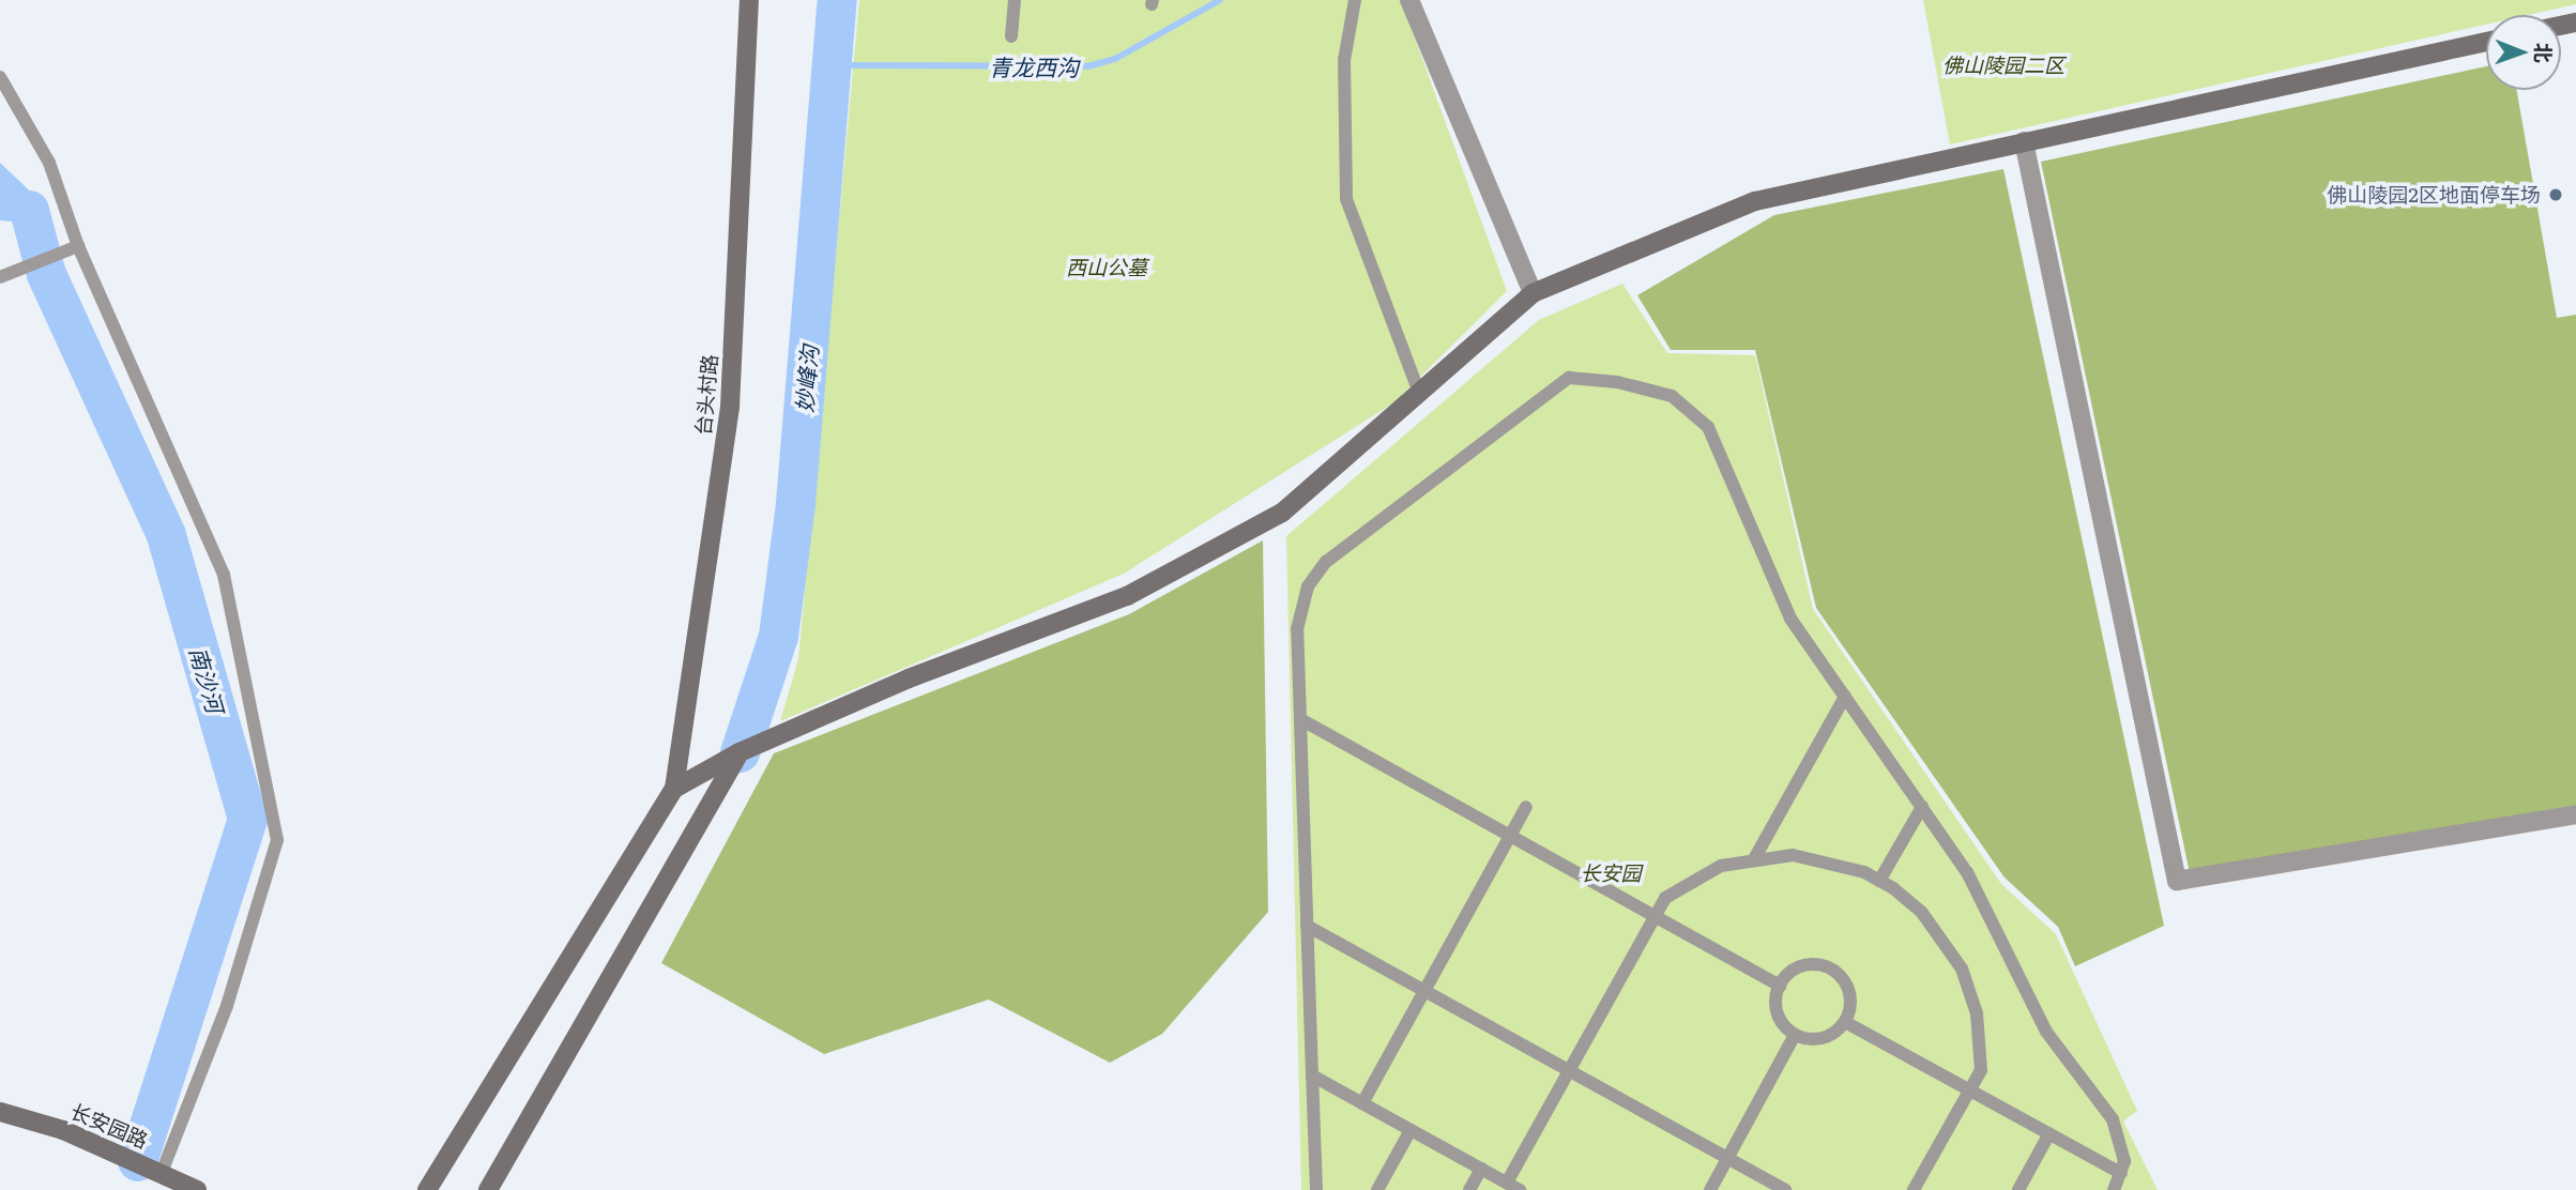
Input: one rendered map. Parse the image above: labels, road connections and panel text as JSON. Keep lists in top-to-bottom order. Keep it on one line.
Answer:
{"streets":{"street":["台头村路","长安园路"]},"water":["青龙西沟","妙峰沟","南沙河"],"parks":["佛山陵园二区","西山公墓","长安园"],"places":["佛山陵园2区地面停车场"],"north":"right"}
